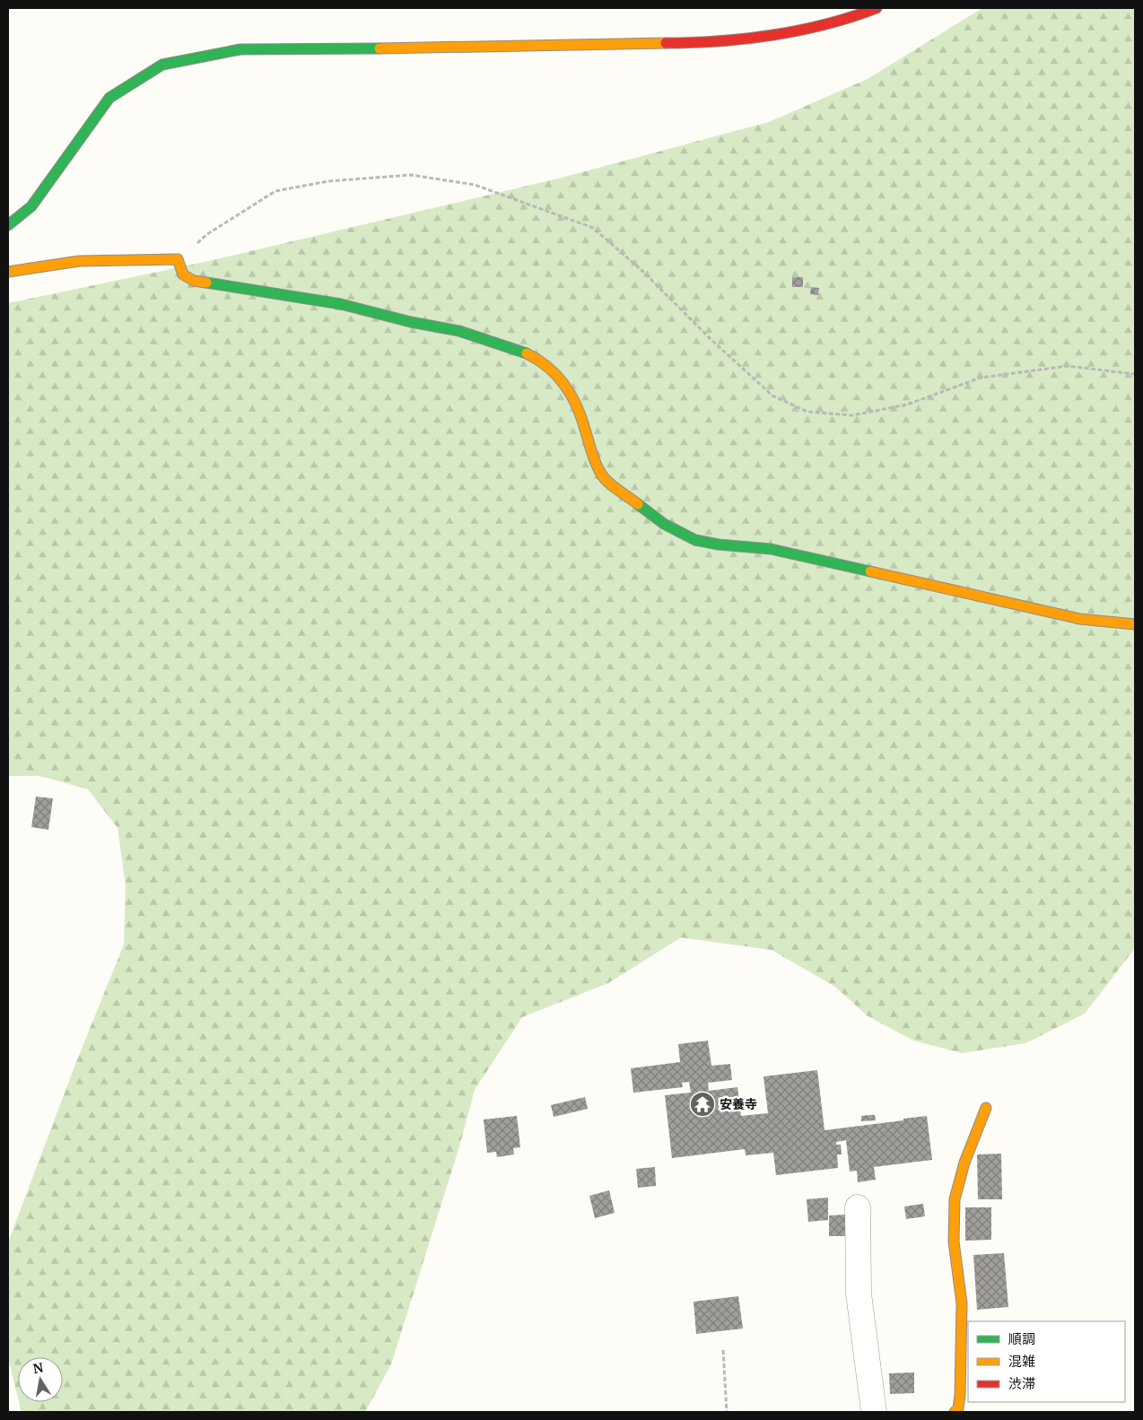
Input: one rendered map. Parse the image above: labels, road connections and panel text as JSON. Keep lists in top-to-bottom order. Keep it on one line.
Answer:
{"places":{"temple":["安養寺"]},"legend":["順調","混雑","渋滞"],"north":"top"}
